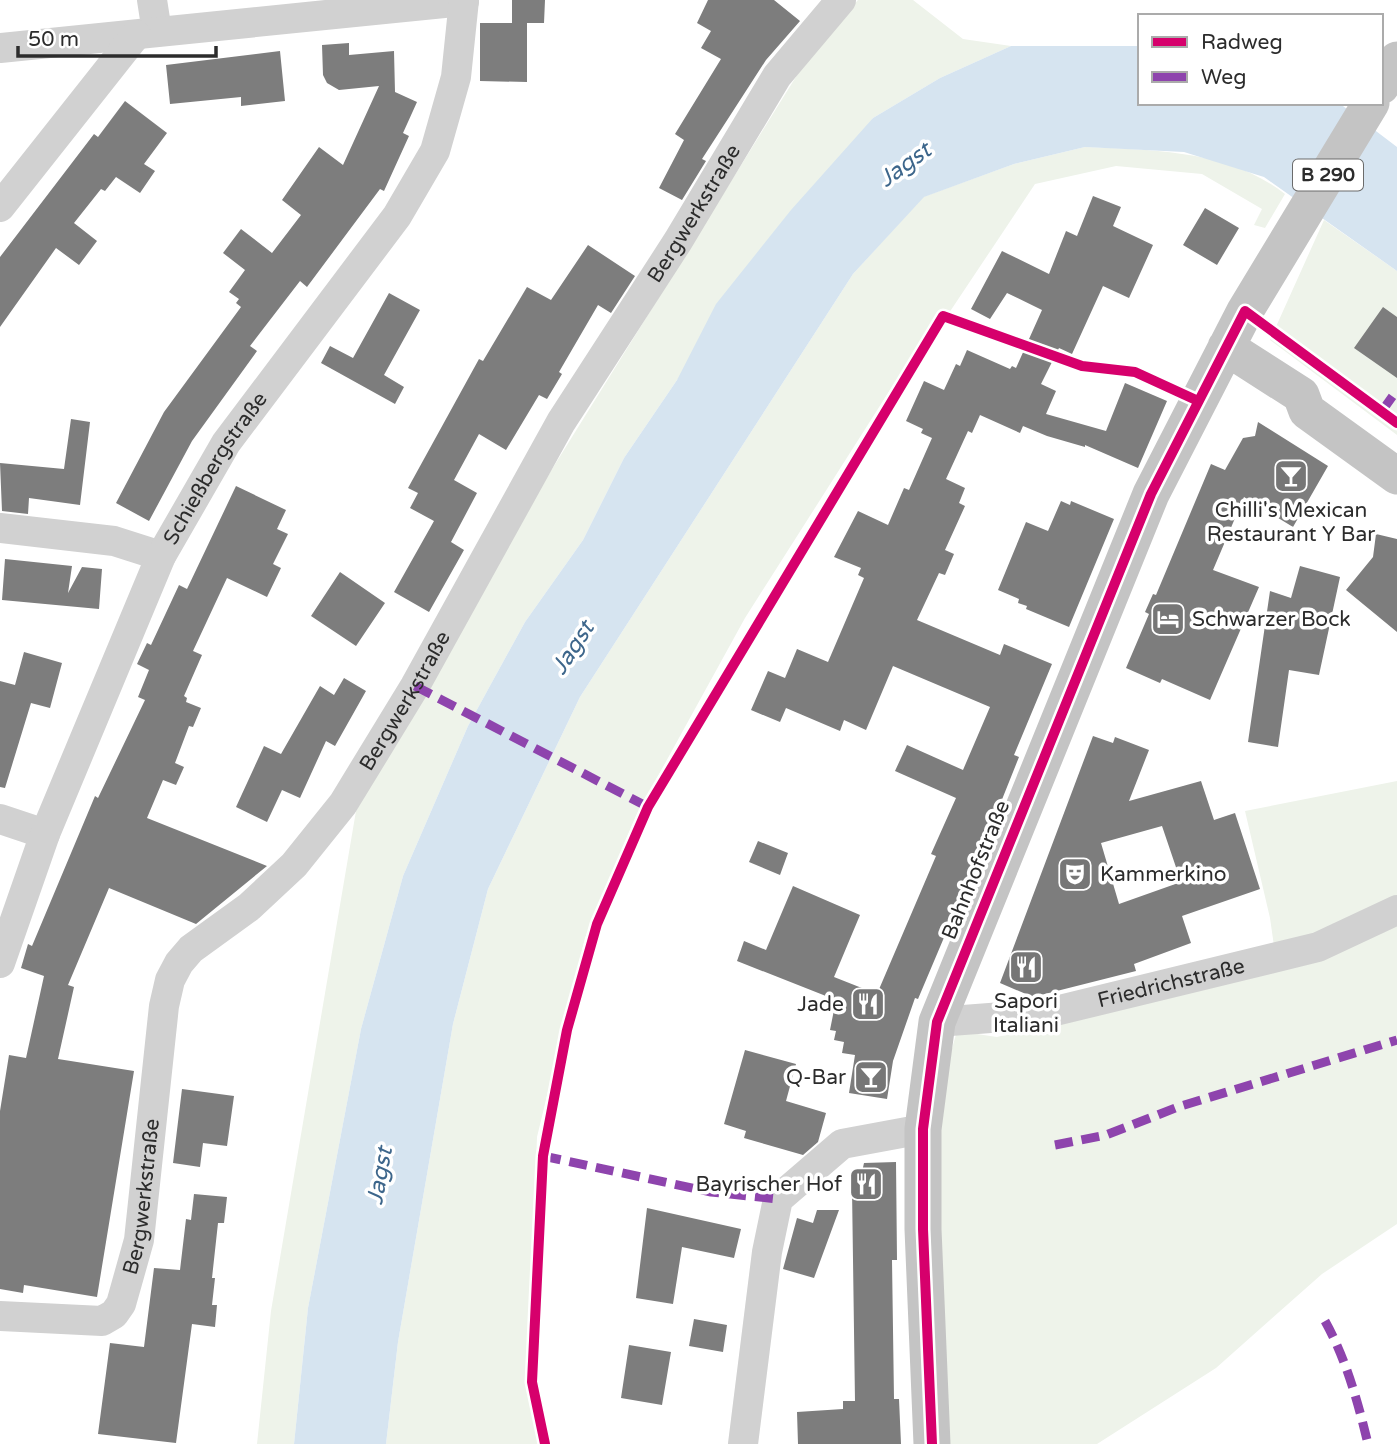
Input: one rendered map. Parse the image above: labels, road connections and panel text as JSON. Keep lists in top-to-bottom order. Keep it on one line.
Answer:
{"streets":{"main road":["B 290","Bahnhofstraße"],"street":["Bergwerkstraße","Schießbergstraße","Friedrichstraße"]},"crossings":[["B 290","Bahnhofstraße"],["Bahnhofstraße","Friedrichstraße"]],"water":["Jagst"],"places":{"bar":["Chilli's Mexican Restaurant Y Bar","Q-Bar"],"hotel":["Schwarzer Bock"],"theatre":["Kammerkino"],"restaurant":["Sapori Italiani","Jade","Bayrischer Hof"]},"legend":["Radweg","Weg"],"scale_bar":"50 m"}
